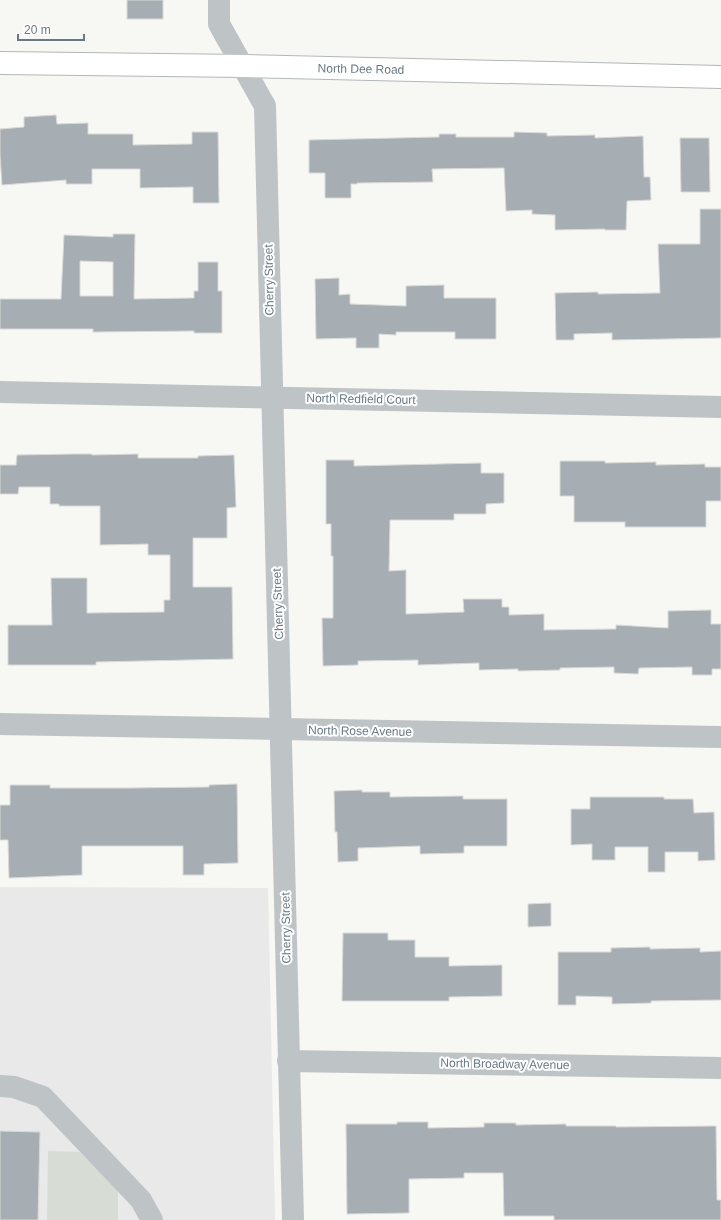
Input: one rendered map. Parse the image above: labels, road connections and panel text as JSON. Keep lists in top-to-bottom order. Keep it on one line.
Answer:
{"streets":{"main road":["North Dee Road"],"street":["Cherry Street","North Redfield Court","North Rose Avenue","North Broadway Avenue"]},"crossings":[["North Dee Road","Cherry Street"],["Cherry Street","North Redfield Court"],["Cherry Street","North Rose Avenue"],["Cherry Street","North Broadway Avenue"]],"scale_bar":"20 m"}
